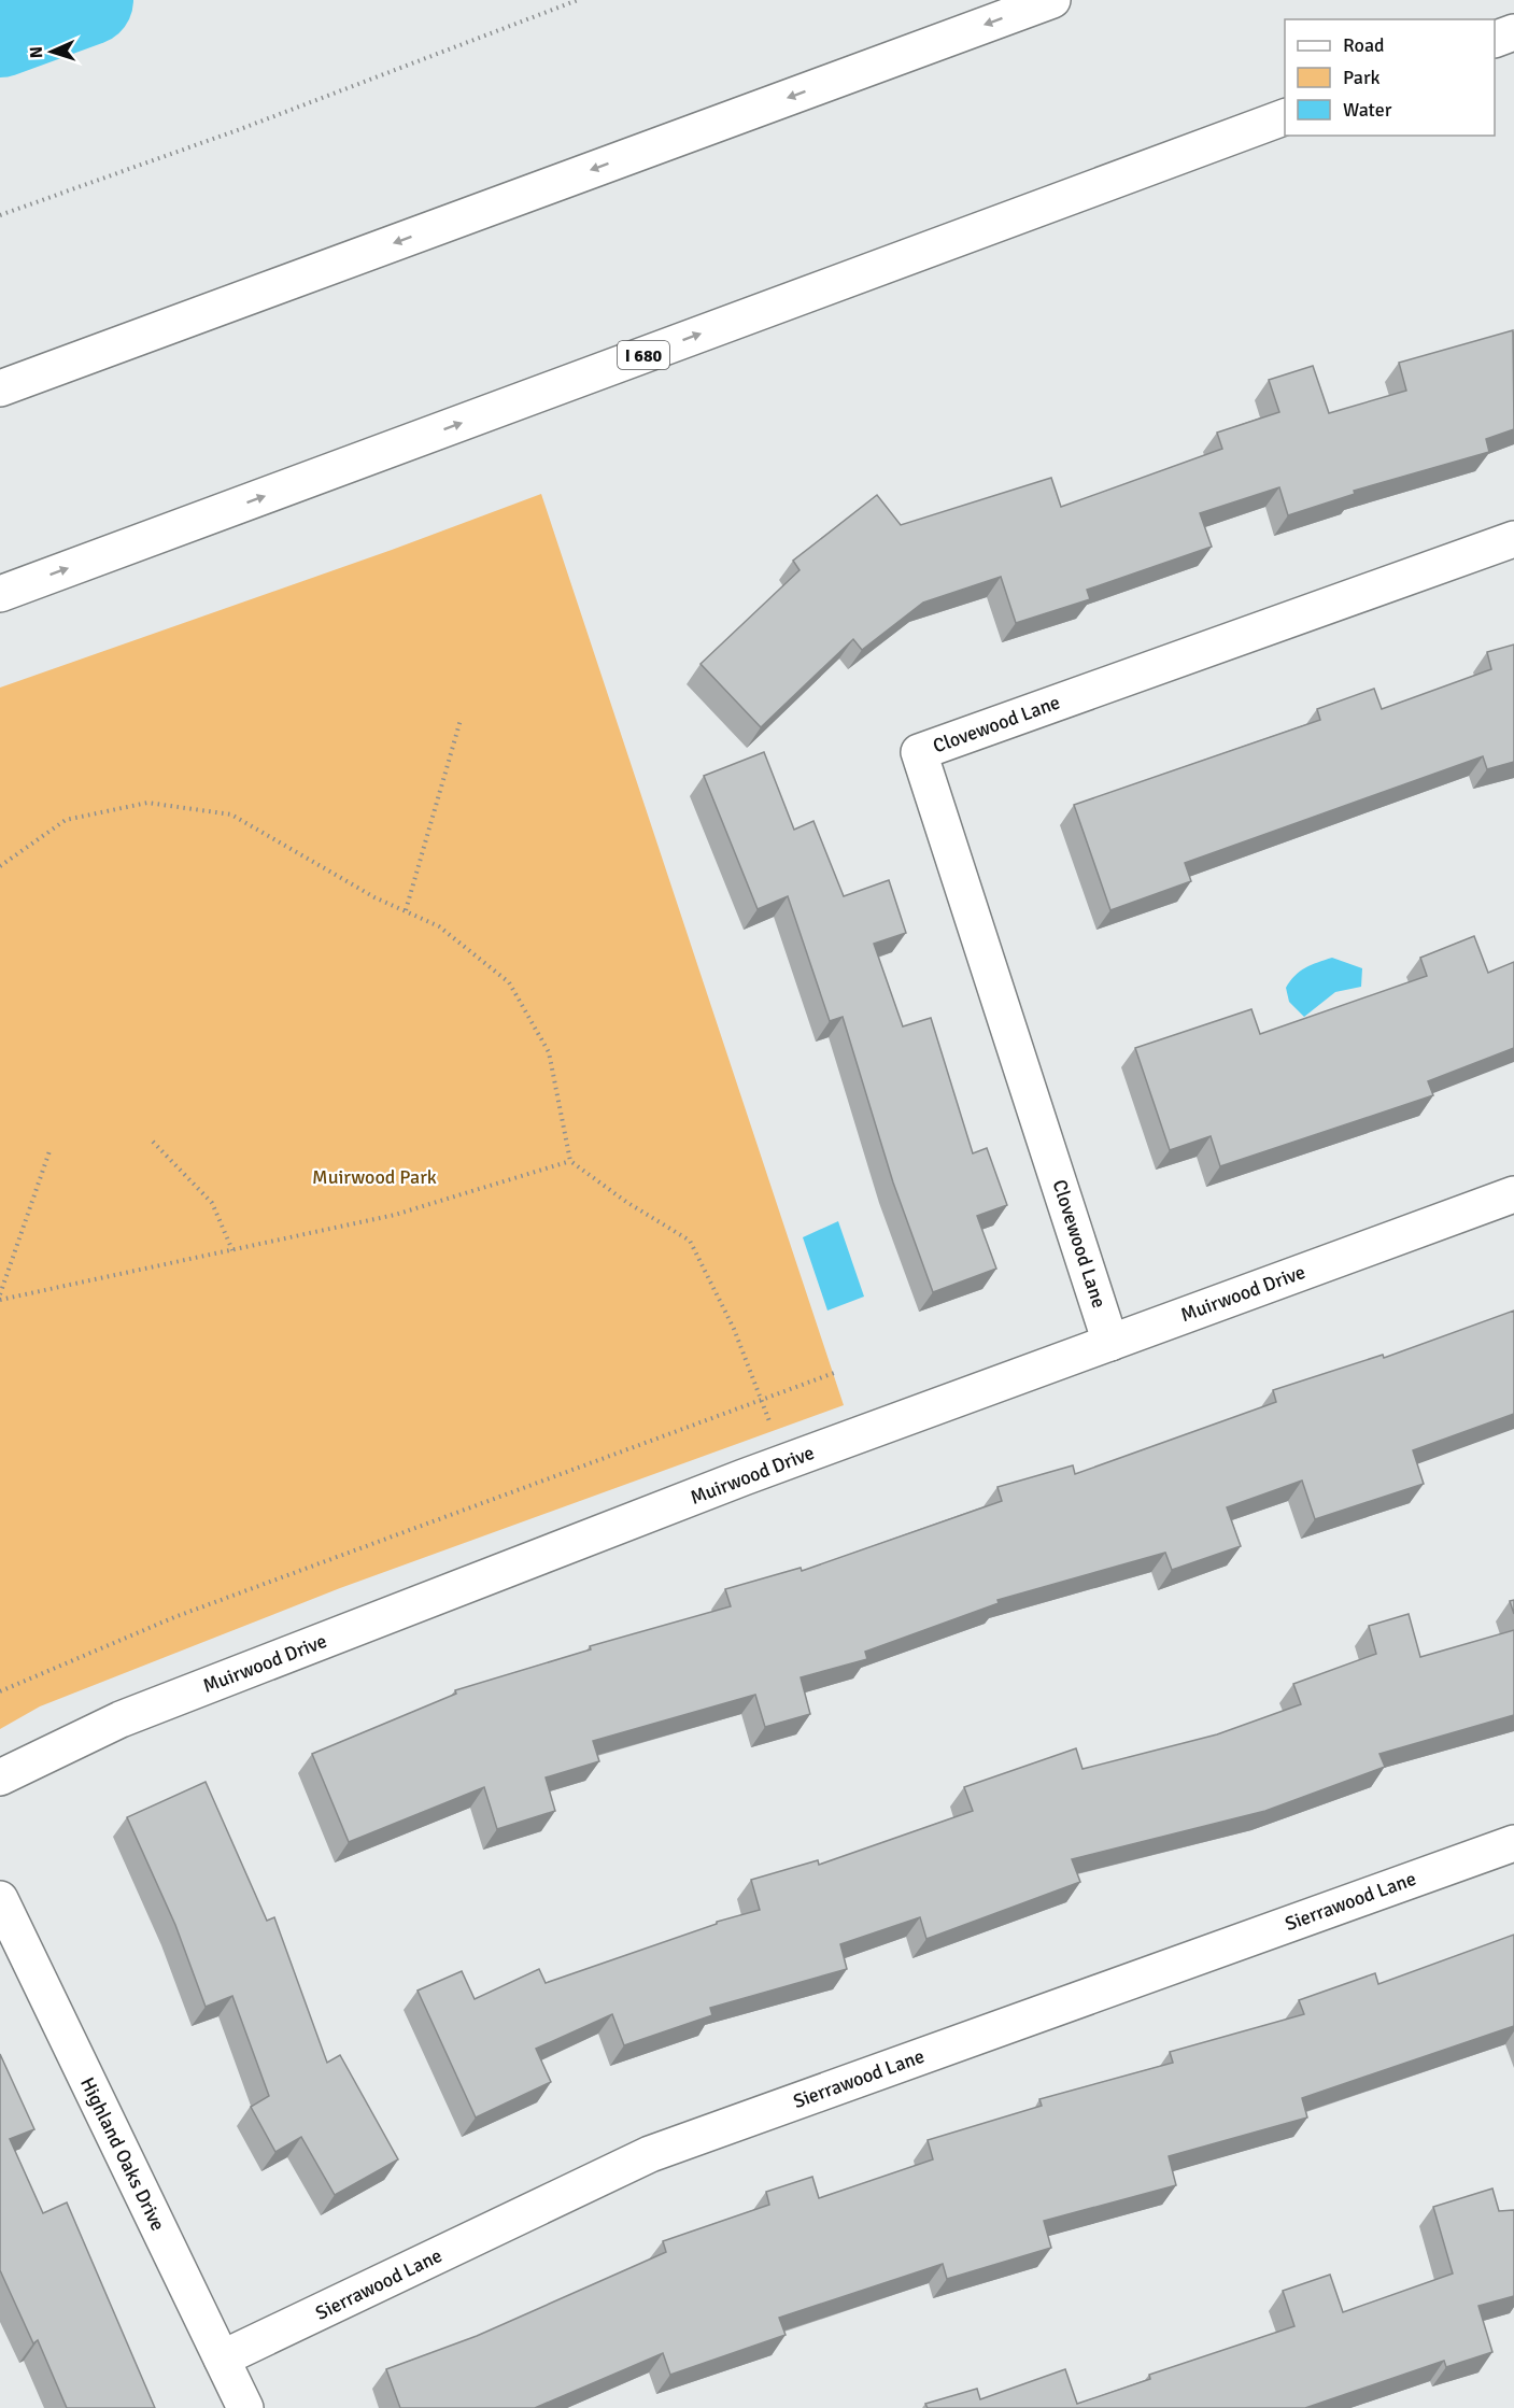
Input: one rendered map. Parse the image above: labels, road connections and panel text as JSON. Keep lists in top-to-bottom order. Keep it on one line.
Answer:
{"streets":{"main road":["I 680","Clovewood Lane","Muirwood Drive","Sierrawood Lane","Highland Oaks Drive"]},"crossings":[["Clovewood Lane","Muirwood Drive"],["Sierrawood Lane","Highland Oaks Drive"]],"parks":["Muirwood Park"],"legend":["Road","Park","Water"],"north":"left"}
